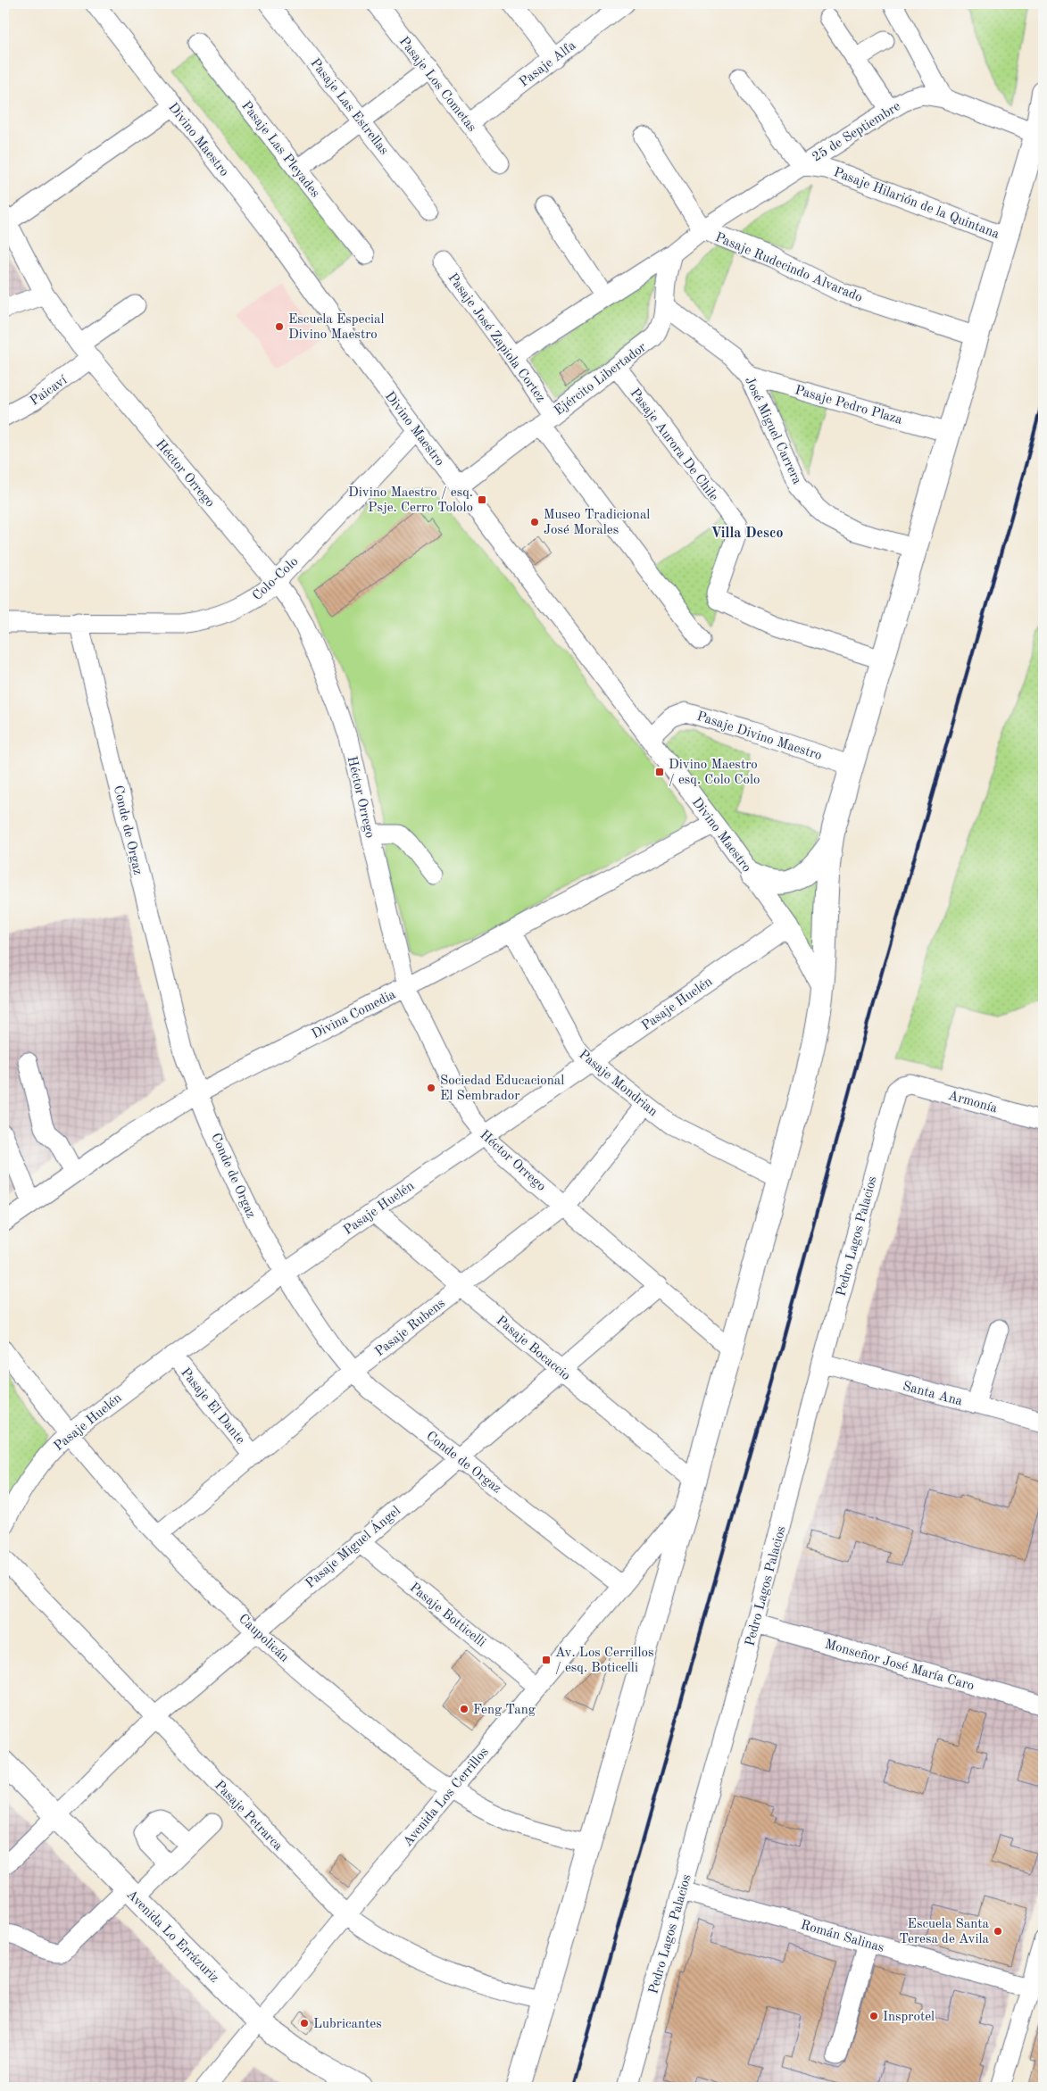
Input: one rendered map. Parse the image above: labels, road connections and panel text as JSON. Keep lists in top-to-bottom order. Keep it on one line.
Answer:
{"streets":{"main road":["Avenida Lo Errázuriz"],"street":["Pasaje Alfa","Pasaje Los Cometas","Pasaje Las Estrellas","25 de Septiembre","Divino Maestro","Pasaje Las Pleyades","Pasaje Hilarión de la Quintana","Pasaje Rudecindo Alvarado","Pasaje José Zapiola Cortez","Ejército Libertador","Paicaví","Pasaje Pedro Plaza","José Miguel Carrera","Pasaje Aurora De Chile","Héctor Orrego","Colo-Colo","Pasaje Divino Maestro","Conde de Orgaz","Pasaje Huelén","Divina Comedia","Pasaje Mondrian","Armonía","Pedro Lagos Palacios","Pasaje Rubens","Pasaje Bocaccio","Santa Ana","Pasaje El Dante","Pasaje Miguel Ángel","Pasaje Botticelli","Caupolicán","Monseñor José María Caro","Avenida Los Cerrillos","Pasaje Petrarca","Román Salinas"]},"crossings":[["Pasaje Alfa","Pasaje Los Cometas"],["25 de Septiembre","Pasaje Hilarión de la Quintana"],["25 de Septiembre","Pasaje Rudecindo Alvarado"],["Divino Maestro","Ejército Libertador"],["Divino Maestro","Colo-Colo"],["Divino Maestro","Pasaje Divino Maestro"],["Divino Maestro","Pasaje Huelén"],["Divino Maestro","Divina Comedia"],["Pasaje José Zapiola Cortez","Ejército Libertador"],["Ejército Libertador","José Miguel Carrera"],["Ejército Libertador","Pasaje Aurora De Chile"],["Paicaví","Héctor Orrego"],["Pasaje Pedro Plaza","José Miguel Carrera"],["Héctor Orrego","Colo-Colo"],["Héctor Orrego","Pasaje Huelén"],["Héctor Orrego","Divina Comedia"],["Héctor Orrego","Pasaje Rubens"],["Héctor Orrego","Pasaje Miguel Ángel"],["Colo-Colo","Conde de Orgaz"],["Conde de Orgaz","Pasaje Huelén"],["Conde de Orgaz","Divina Comedia"],["Conde de Orgaz","Pasaje Rubens"],["Conde de Orgaz","Pasaje Miguel Ángel"],["Conde de Orgaz","Avenida Los Cerrillos"],["Pasaje Huelén","Pasaje Mondrian"],["Pasaje Huelén","Pasaje Bocaccio"],["Pasaje Huelén","Pasaje El Dante"],["Pasaje Huelén","Caupolicán"],["Divina Comedia","Pasaje Mondrian"],["Pasaje Mondrian","Pasaje Rubens"],["Armonía","Pedro Lagos Palacios"],["Pedro Lagos Palacios","Santa Ana"],["Pedro Lagos Palacios","Monseñor José María Caro"],["Pedro Lagos Palacios","Román Salinas"],["Pasaje Rubens","Pasaje Bocaccio"],["Pasaje Rubens","Pasaje El Dante"],["Pasaje Rubens","Caupolicán"],["Pasaje Bocaccio","Pasaje Miguel Ángel"],["Pasaje Miguel Ángel","Pasaje Botticelli"],["Pasaje Miguel Ángel","Caupolicán"],["Pasaje Miguel Ángel","Pasaje Petrarca"],["Pasaje Miguel Ángel","Avenida Lo Errázuriz"],["Pasaje Botticelli","Avenida Los Cerrillos"],["Caupolicán","Avenida Los Cerrillos"],["Avenida Los Cerrillos","Pasaje Petrarca"],["Avenida Los Cerrillos","Avenida Lo Errázuriz"]],"districts":["Villa Desco"],"places":{"other":["Escuela Especial Divino Maestro","Museo Tradicional José Morales","Sociedad Educacional El Sembrador","Feng Tang","Escuela Santa Teresa de Avila","Insprotel","Lubricantes"],"transit":["Divino Maestro / esq. Psje. Cerro Tololo","Divino Maestro / esq. Colo Colo","Av. Los Cerrillos / esq. Boticelli"]}}
